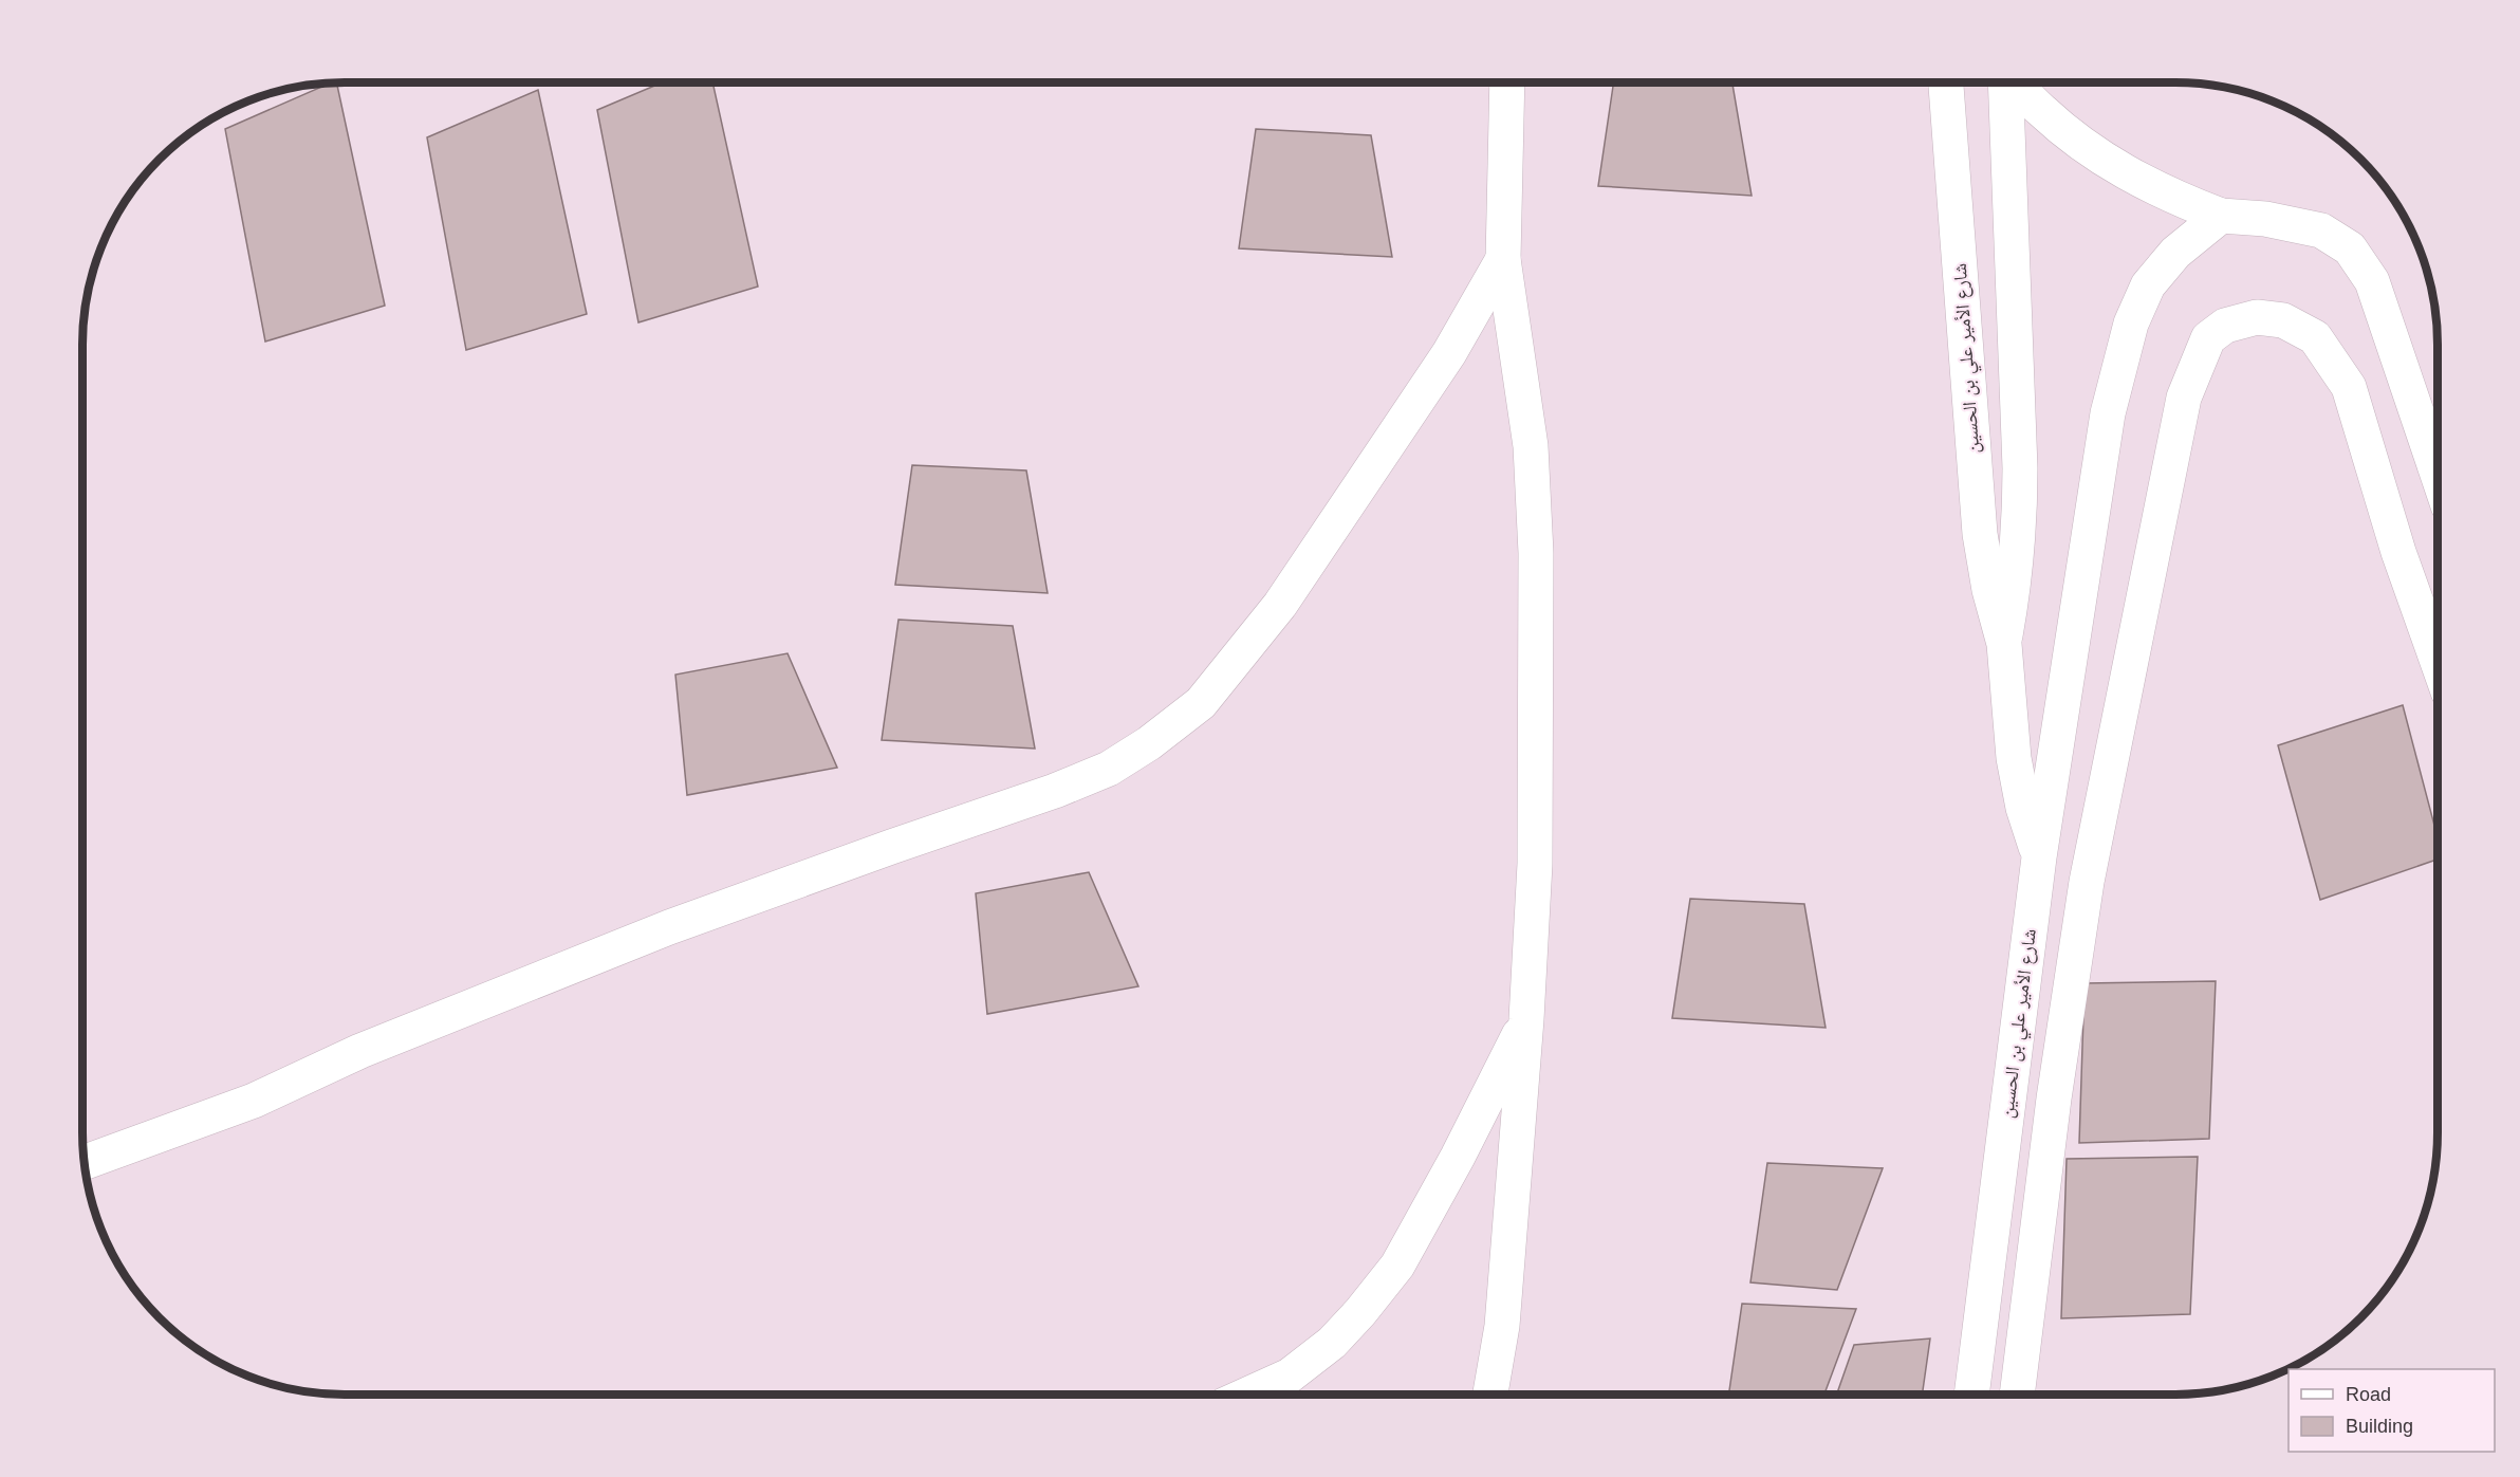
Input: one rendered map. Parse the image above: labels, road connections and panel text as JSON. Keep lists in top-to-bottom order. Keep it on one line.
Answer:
{"streets":{"street":["شارع الأمير علي بن الحسين"]},"legend":["Road","Building"]}
